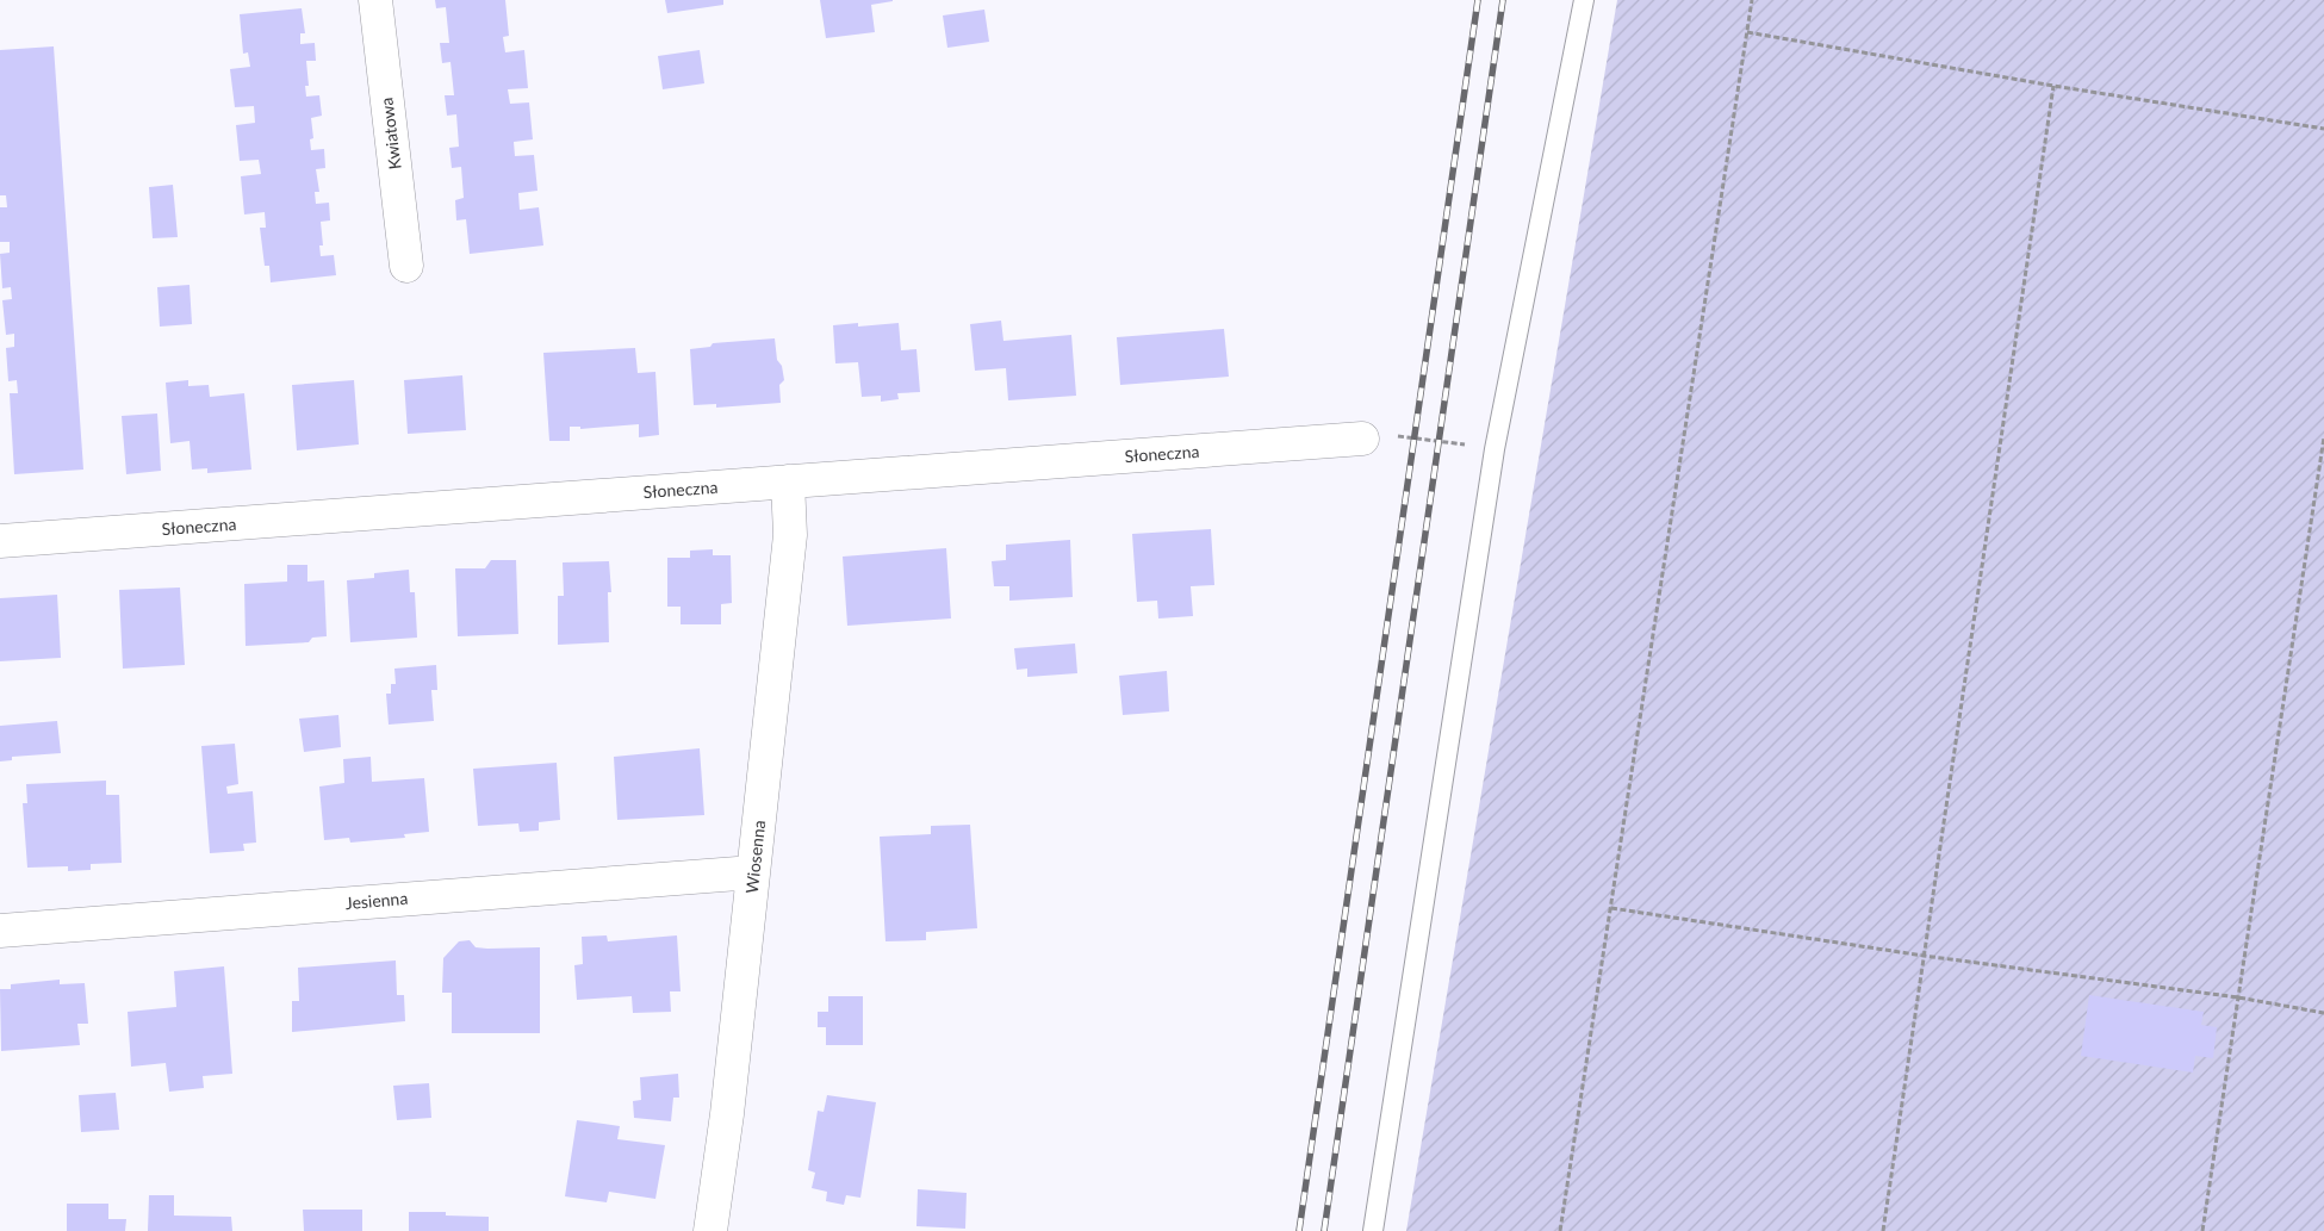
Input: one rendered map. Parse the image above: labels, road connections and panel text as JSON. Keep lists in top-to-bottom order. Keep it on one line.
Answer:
{"streets":{"street":["Kwiatowa","Słoneczna","Wiosenna","Jesienna"]},"crossings":[["Słoneczna","Wiosenna"],["Wiosenna","Jesienna"]]}
